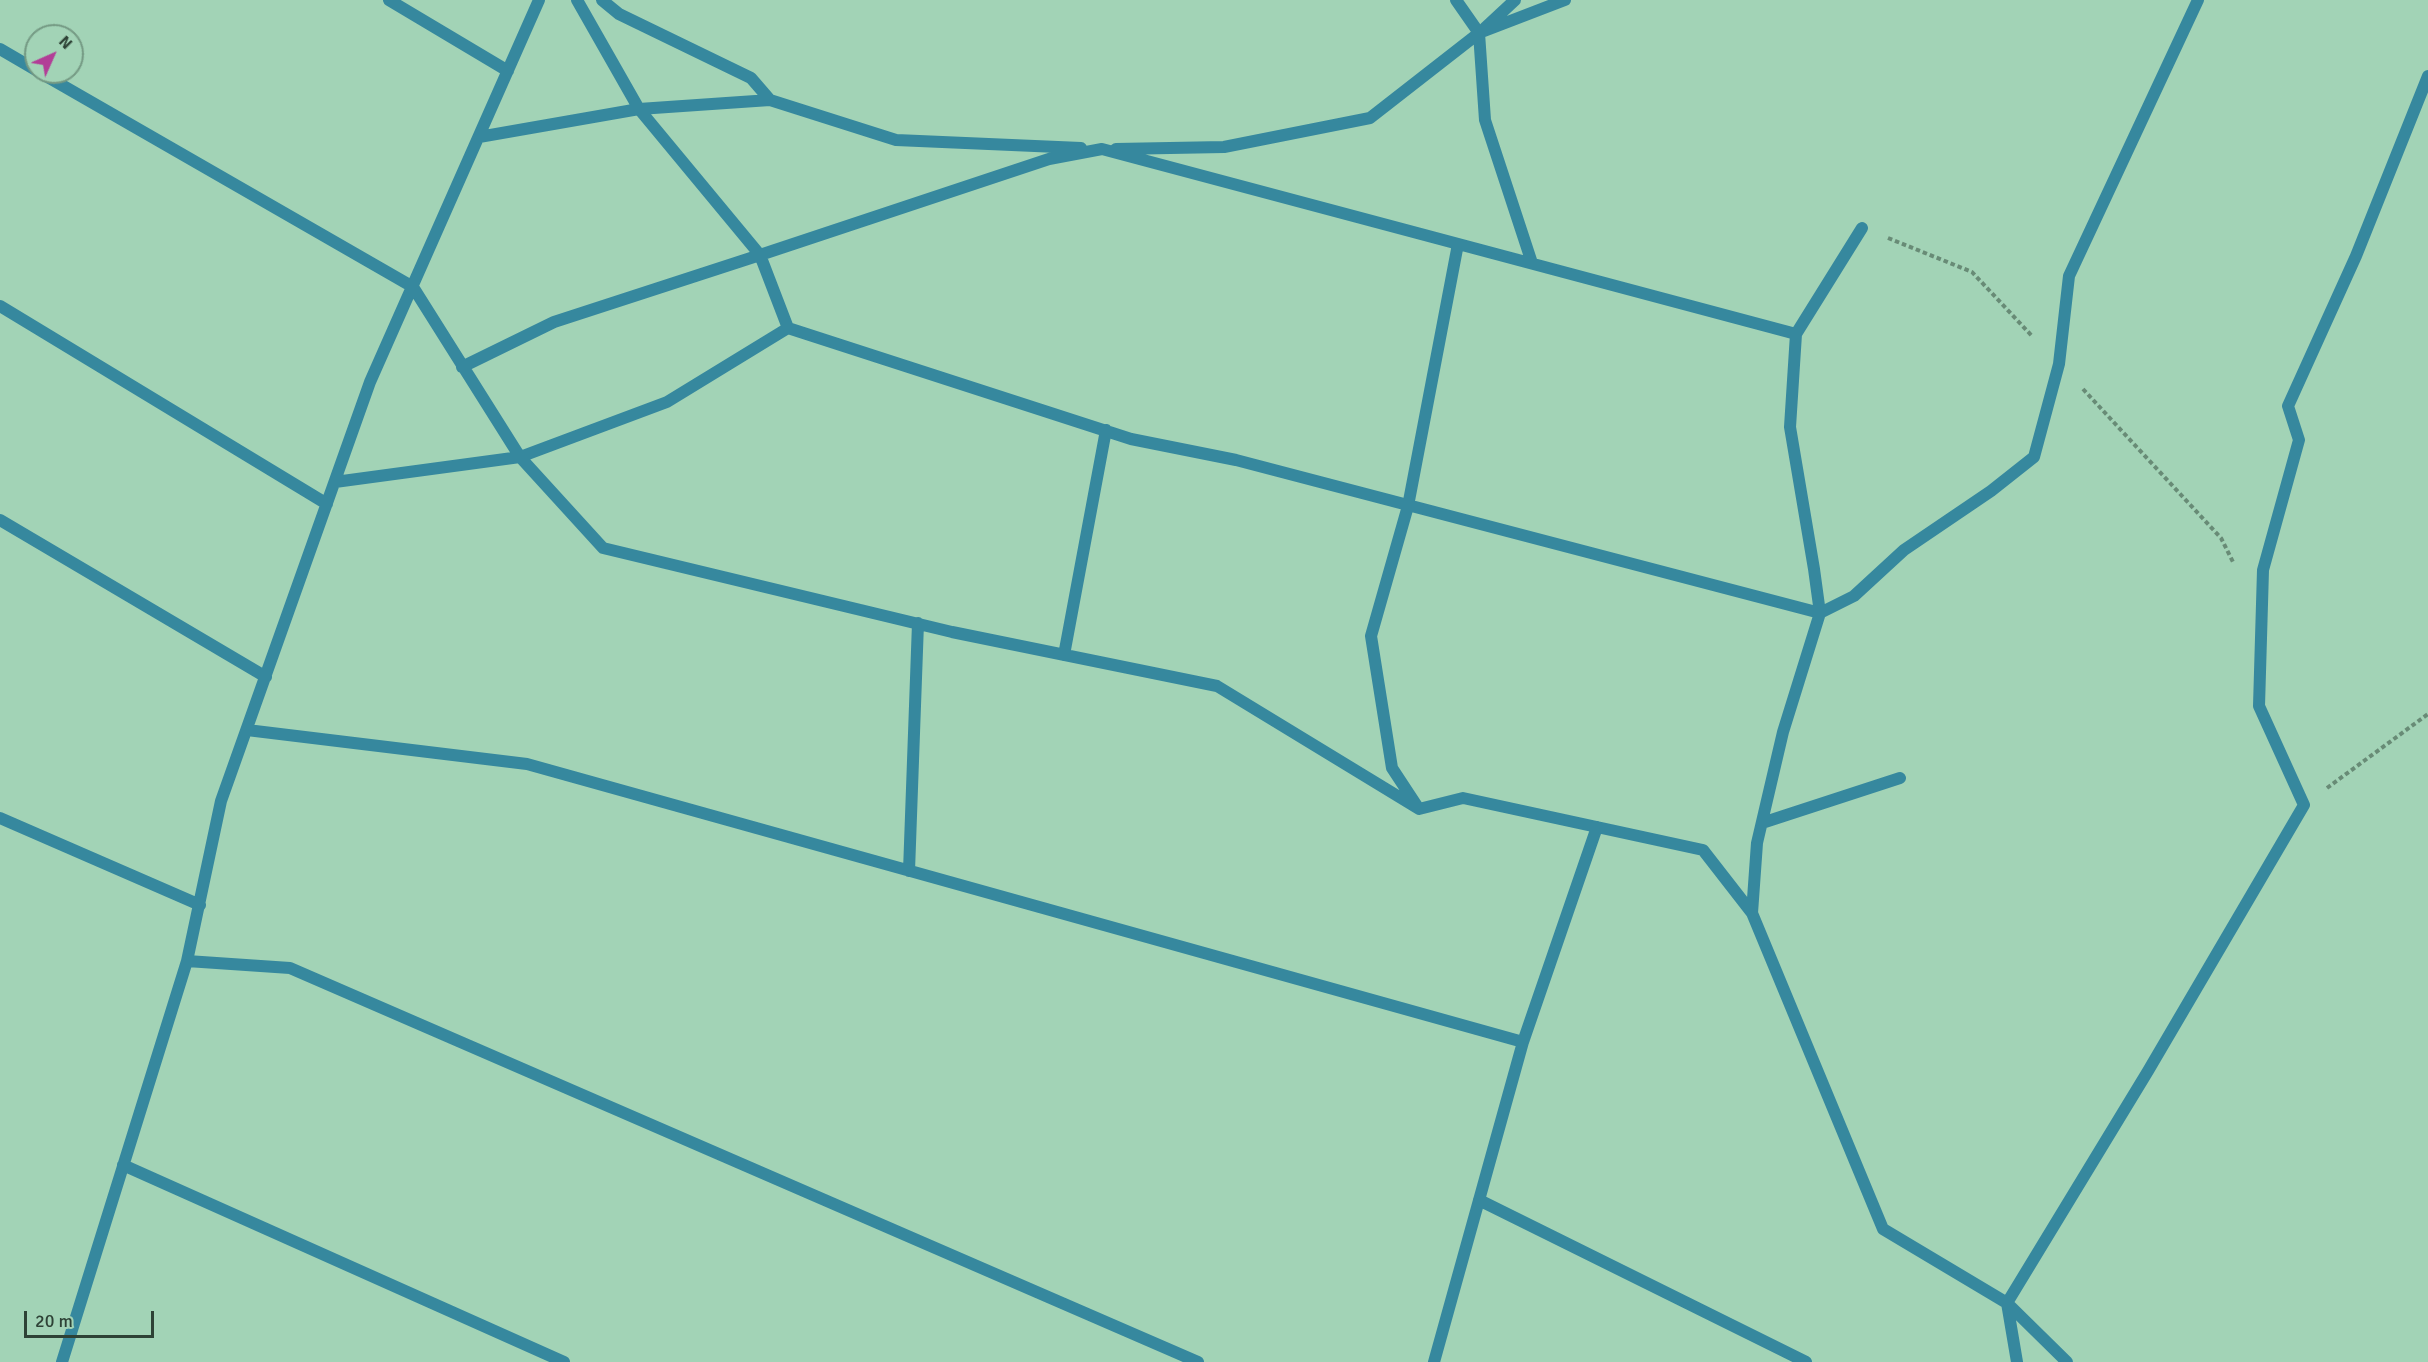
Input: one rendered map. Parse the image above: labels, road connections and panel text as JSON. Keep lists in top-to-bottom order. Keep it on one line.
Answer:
{"scale_bar":"20 m","north":"top right"}
